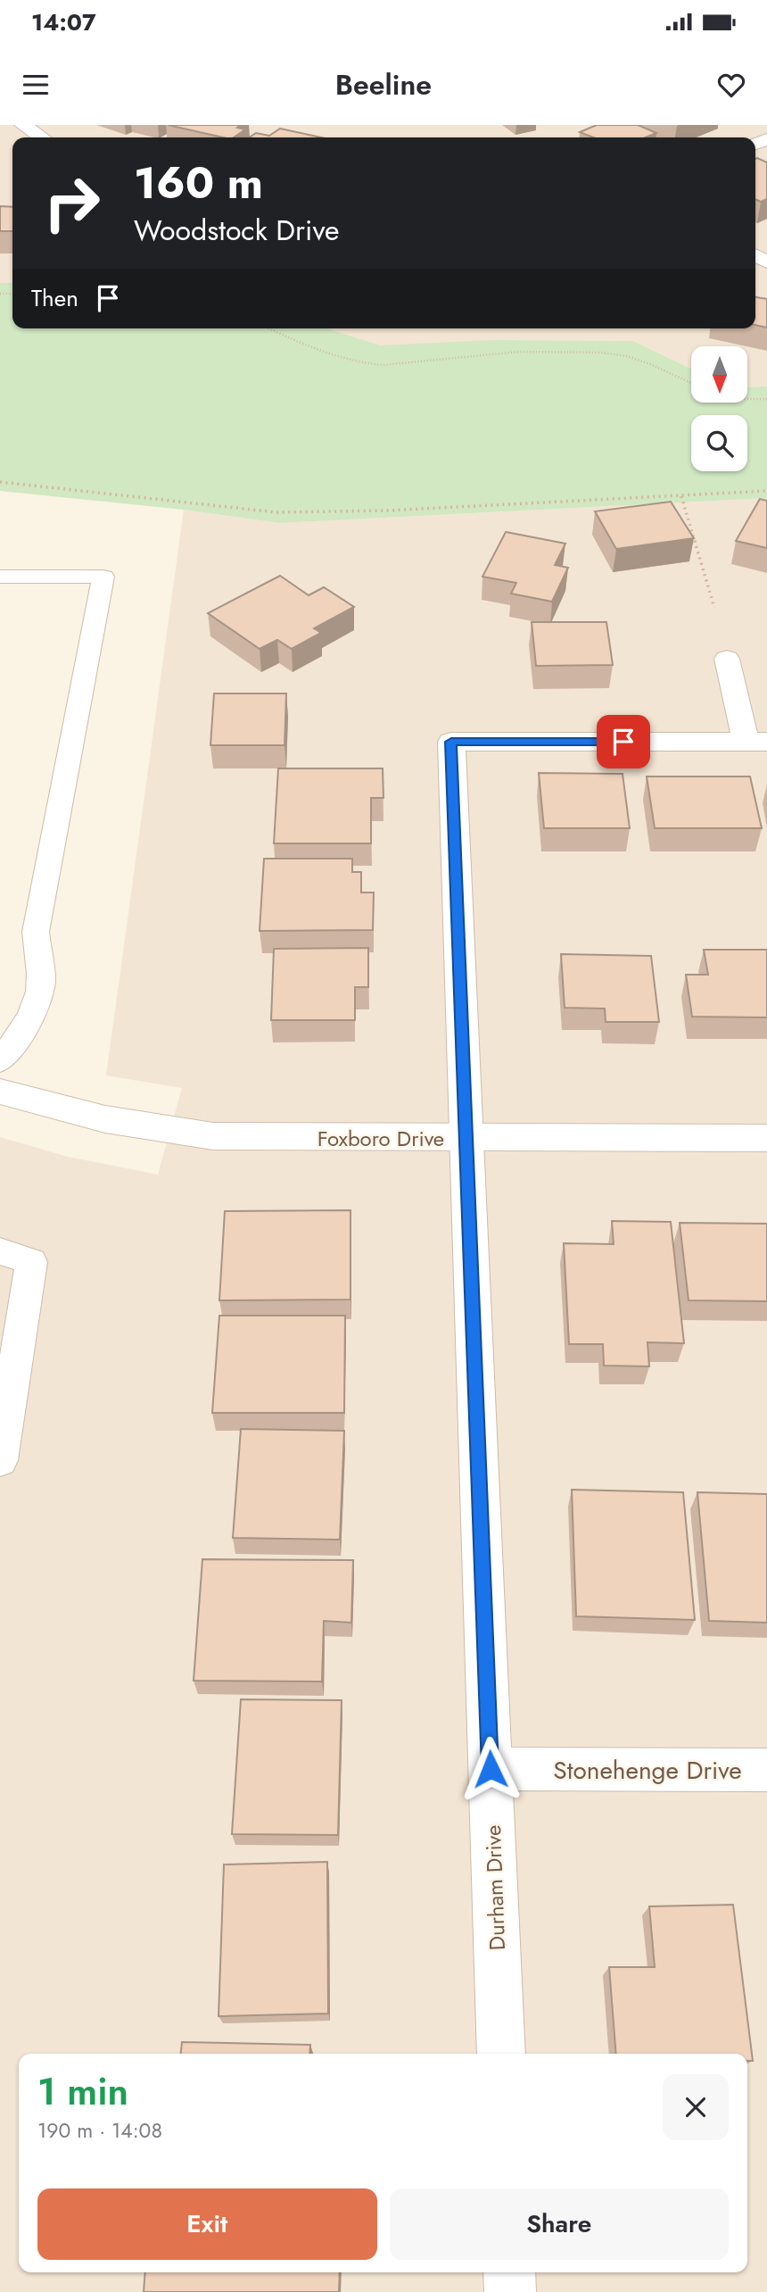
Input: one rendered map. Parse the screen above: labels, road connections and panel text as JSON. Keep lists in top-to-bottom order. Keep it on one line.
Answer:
{"streets":{"street":["Foxboro Drive","Stonehenge Drive","Durham Drive"]},"crossings":[["Foxboro Drive","Durham Drive"],["Stonehenge Drive","Durham Drive"]],"north":"bottom","page":{"status":"14:07","header":"Beeline","turn":["160 m","Woodstock Drive"],"then":"Then","heading":["1 min","190 m · 14:08"],"buttons":["Exit","Share"]}}
